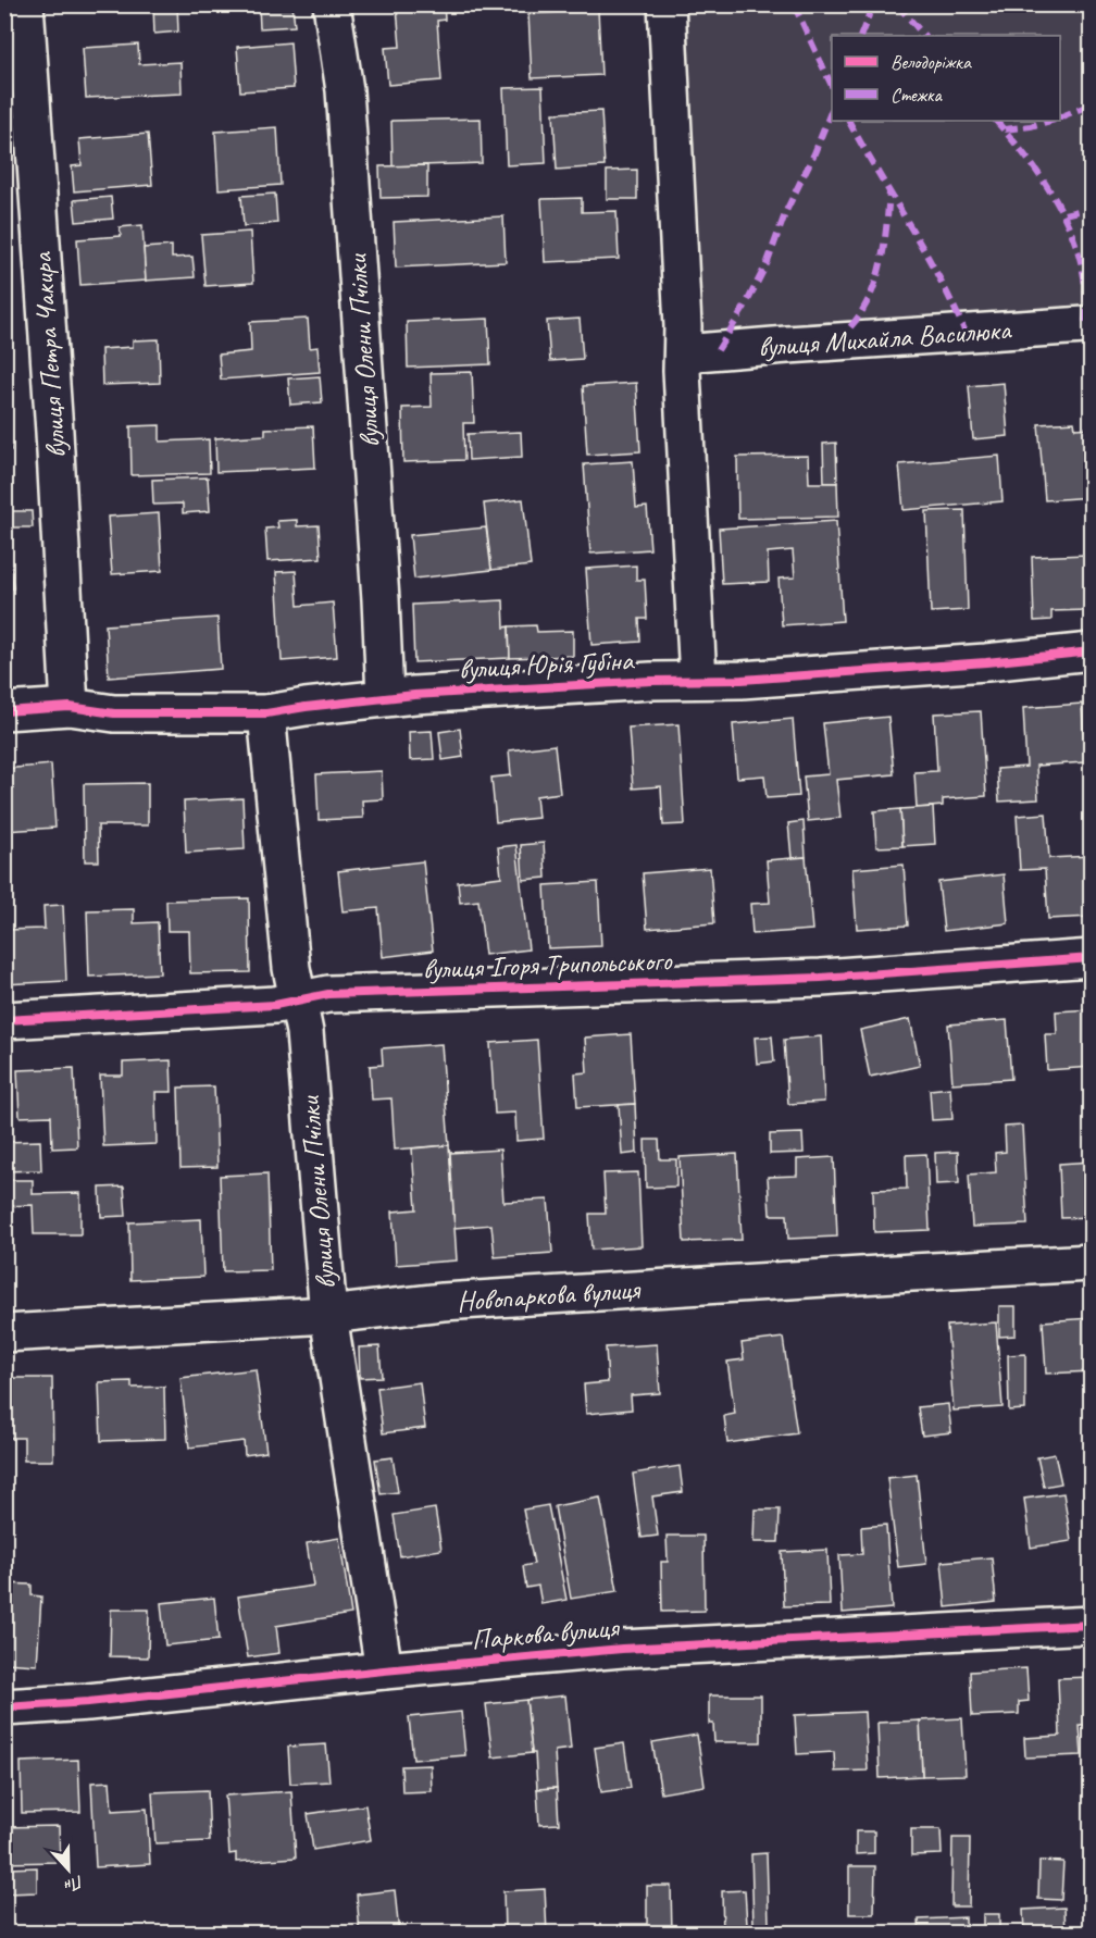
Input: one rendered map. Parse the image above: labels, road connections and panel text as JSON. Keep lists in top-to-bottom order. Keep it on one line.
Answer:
{"streets":{"street":["вулиця Михайла Василюка","вулиця Олени Пчілки","вулиця Петра Чакира","вулиця Юрія Губіна","вулиця Ігоря Трипольського","Новопаркова вулиця","Паркова вулиця"]},"crossings":[["вулиця Олени Пчілки","вулиця Юрія Губіна"],["вулиця Олени Пчілки","вулиця Ігоря Трипольського"],["вулиця Олени Пчілки","Новопаркова вулиця"],["вулиця Олени Пчілки","Паркова вулиця"],["вулиця Петра Чакира","вулиця Юрія Губіна"]],"legend":["Велодоріжка","Стежка"],"north":"bottom"}
